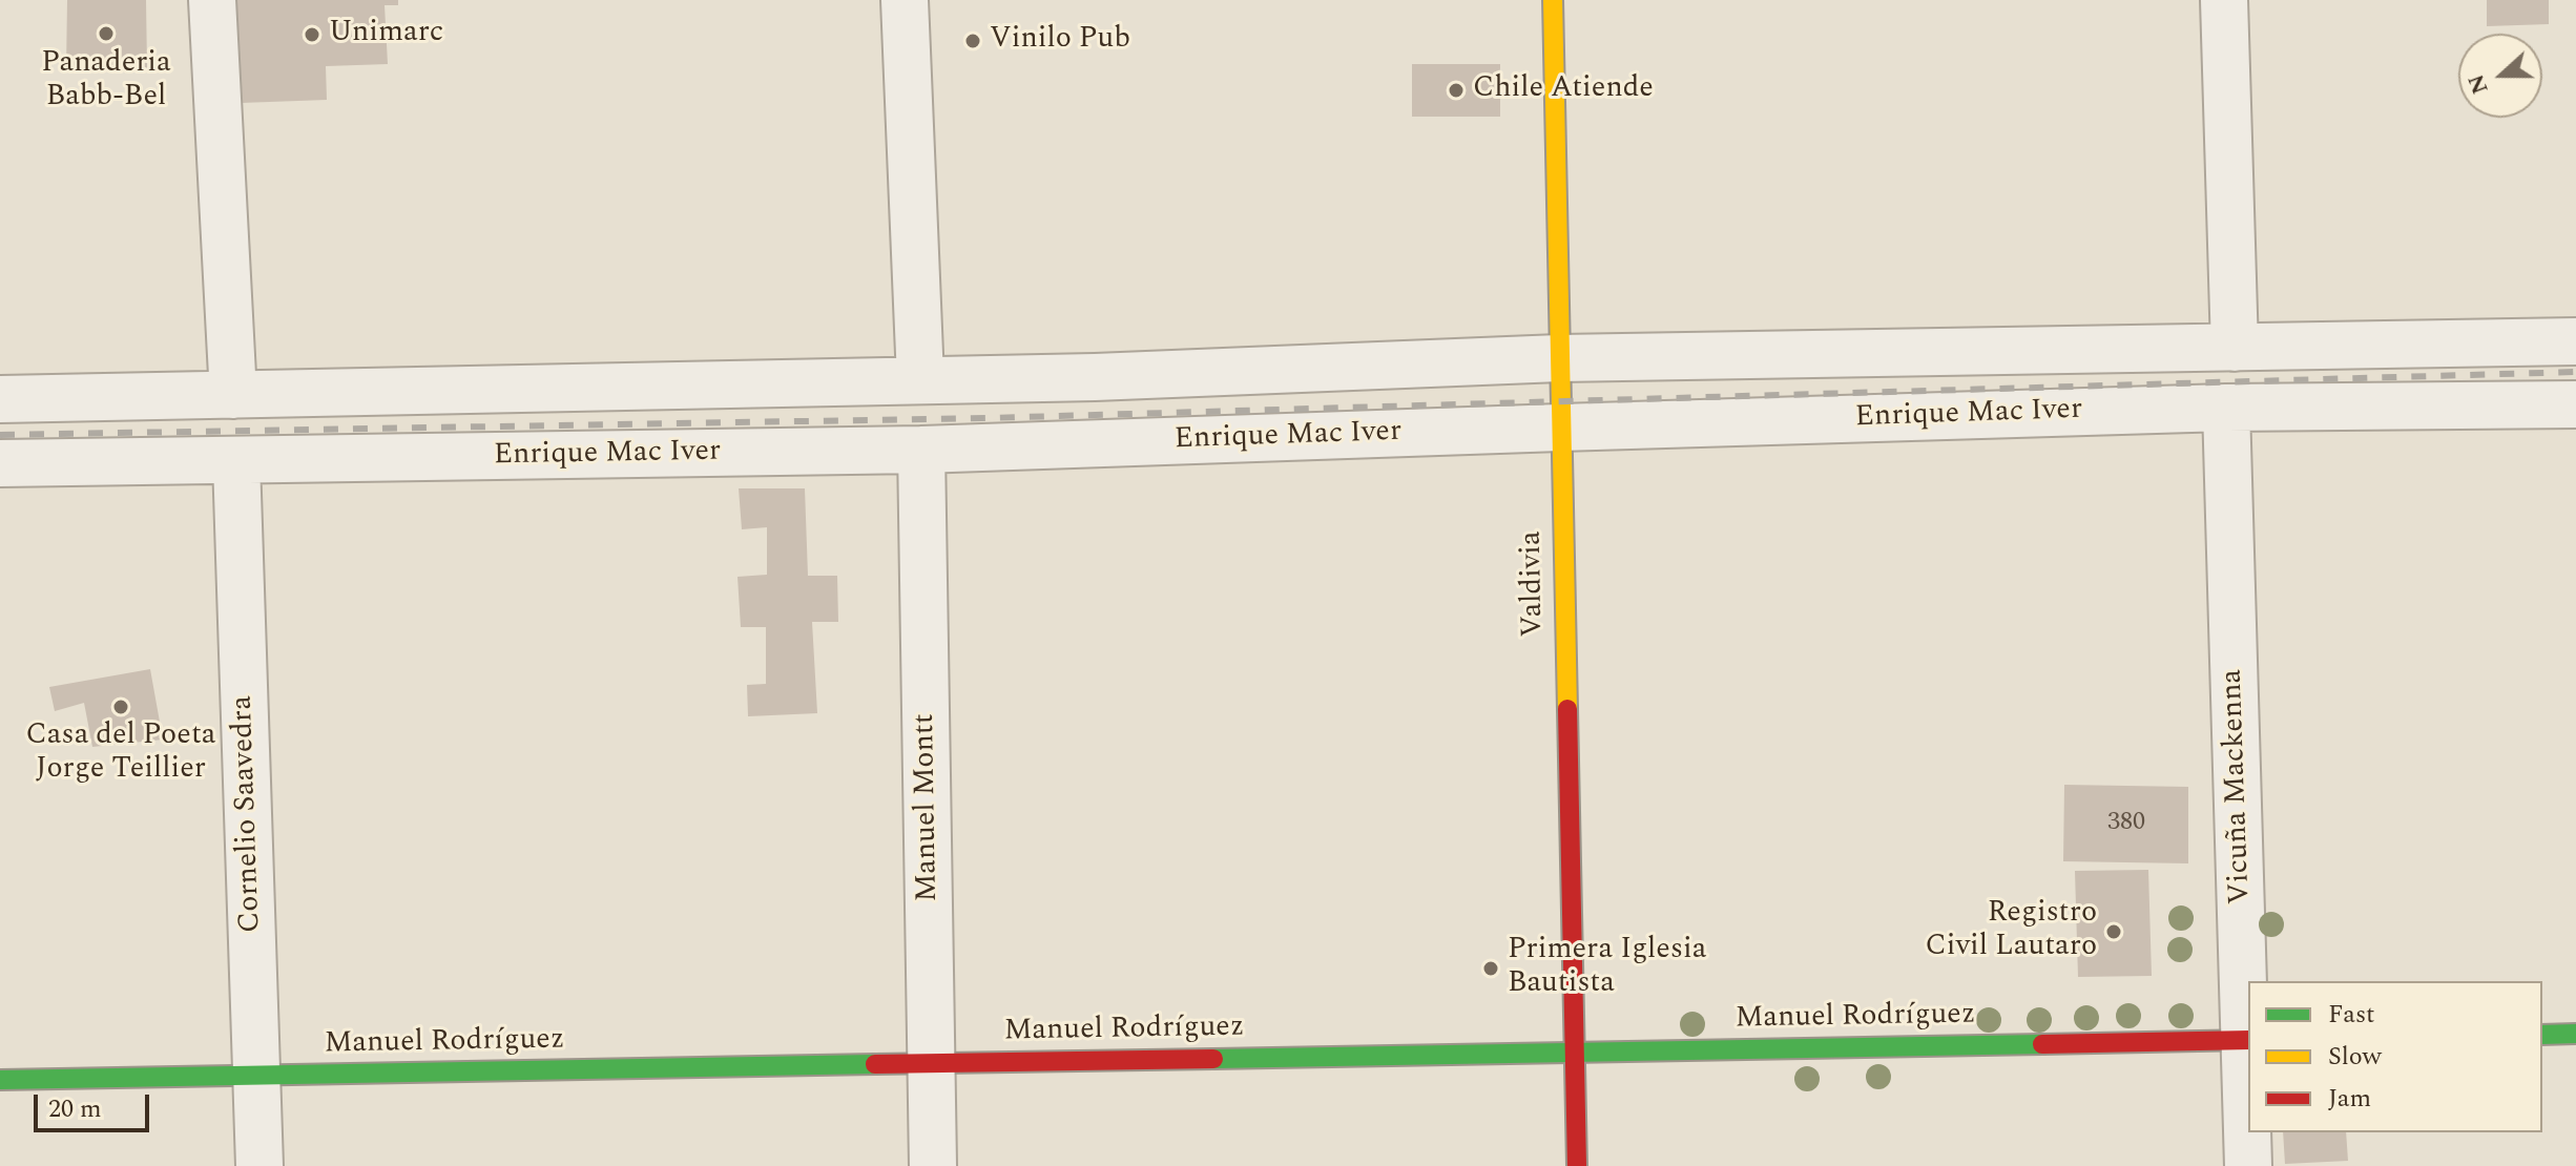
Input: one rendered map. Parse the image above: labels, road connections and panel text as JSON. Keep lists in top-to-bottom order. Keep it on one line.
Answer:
{"streets":{"street":["Enrique Mac Iver","Valdivia","Vicuña Mackenna","Manuel Montt","Cornelio Saavedra","Manuel Rodríguez"]},"crossings":[["Enrique Mac Iver","Valdivia"],["Enrique Mac Iver","Vicuña Mackenna"],["Enrique Mac Iver","Manuel Montt"],["Enrique Mac Iver","Cornelio Saavedra"],["Valdivia","Manuel Rodríguez"],["Vicuña Mackenna","Manuel Rodríguez"],["Manuel Montt","Manuel Rodríguez"],["Cornelio Saavedra","Manuel Rodríguez"]],"places":["Panaderia Babb-Bel","Unimarc","Vinilo Pub","Chile Atiende","Casa del Poeta Jorge Teillier","Registro Civil Lautaro","Primera Iglesia Bautista"],"house_numbers":["380"],"legend":["Fast","Slow","Jam"],"scale_bar":"20 m","north":"left"}
